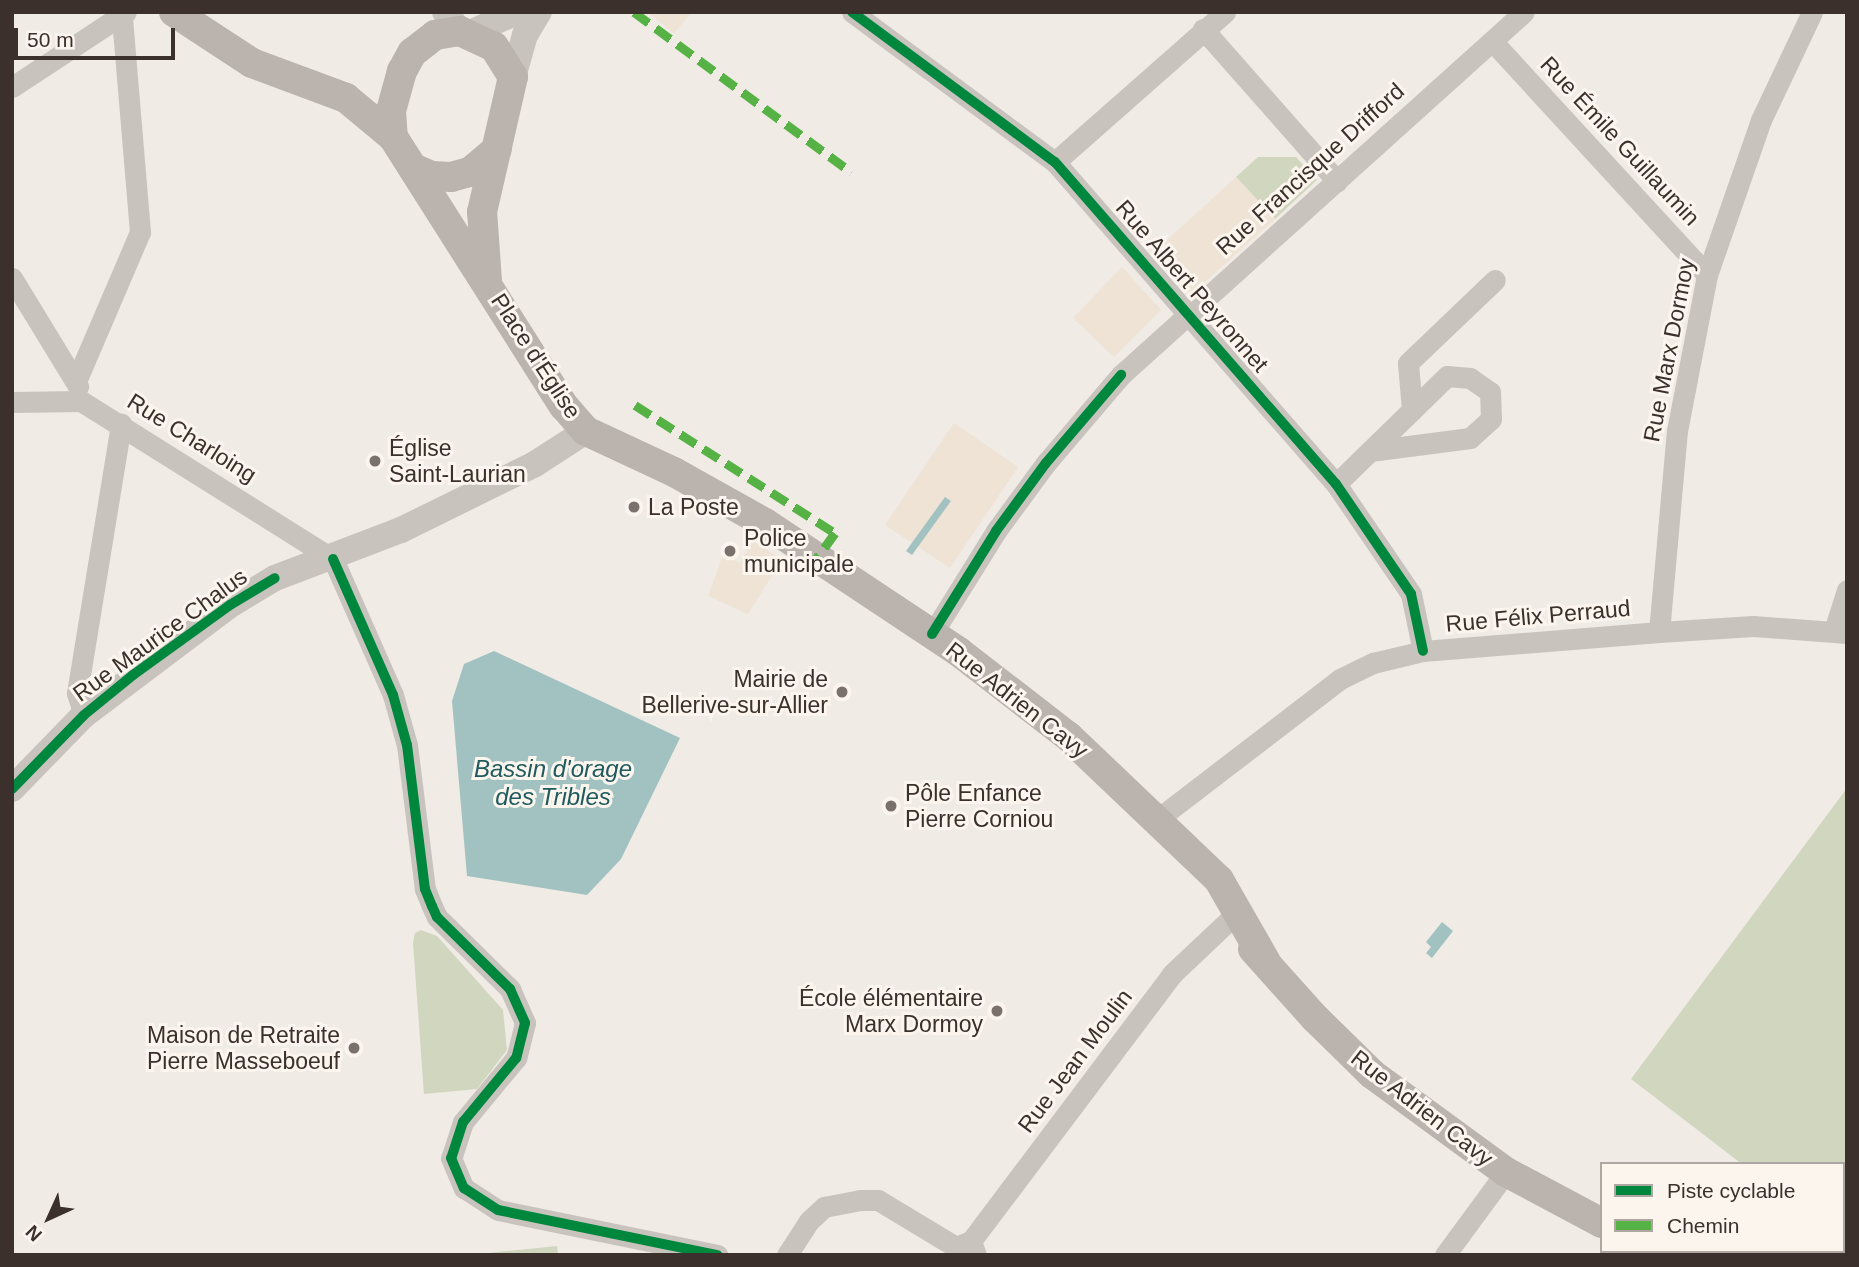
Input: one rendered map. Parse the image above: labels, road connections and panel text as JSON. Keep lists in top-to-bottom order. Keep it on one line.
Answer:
{"streets":{"main road":["Place d'Église","Rue Adrien Cavy"],"street":["Rue Émile Guillaumin","Rue Francisque Drifford","Rue Albert Peyronnet","Rue Marx Dormoy","Rue Charloing","Rue Félix Perraud","Rue Maurice Chalus","Rue Jean Moulin"]},"crossings":[["Rue Émile Guillaumin","Rue Francisque Drifford"],["Rue Émile Guillaumin","Rue Marx Dormoy"],["Rue Francisque Drifford","Rue Albert Peyronnet"],["Rue Francisque Drifford","Rue Adrien Cavy"],["Rue Albert Peyronnet","Rue Félix Perraud"],["Rue Marx Dormoy","Rue Félix Perraud"],["Place d'Église","Rue Charloing"],["Place d'Église","Rue Maurice Chalus"],["Place d'Église","Rue Adrien Cavy"],["Rue Charloing","Rue Maurice Chalus"],["Rue Félix Perraud","Rue Adrien Cavy"],["Rue Adrien Cavy","Rue Jean Moulin"]],"water":["Bassin d'orage des Tribles"],"places":["Église Saint-Laurian","La Poste","Police municipale","Mairie de Bellerive-sur-Allier","Pôle Enfance Pierre Corniou","École élémentaire Marx Dormoy","Maison de Retraite Pierre Masseboeuf"],"legend":["Piste cyclable","Chemin"],"scale_bar":"50 m","north":"bottom left"}
